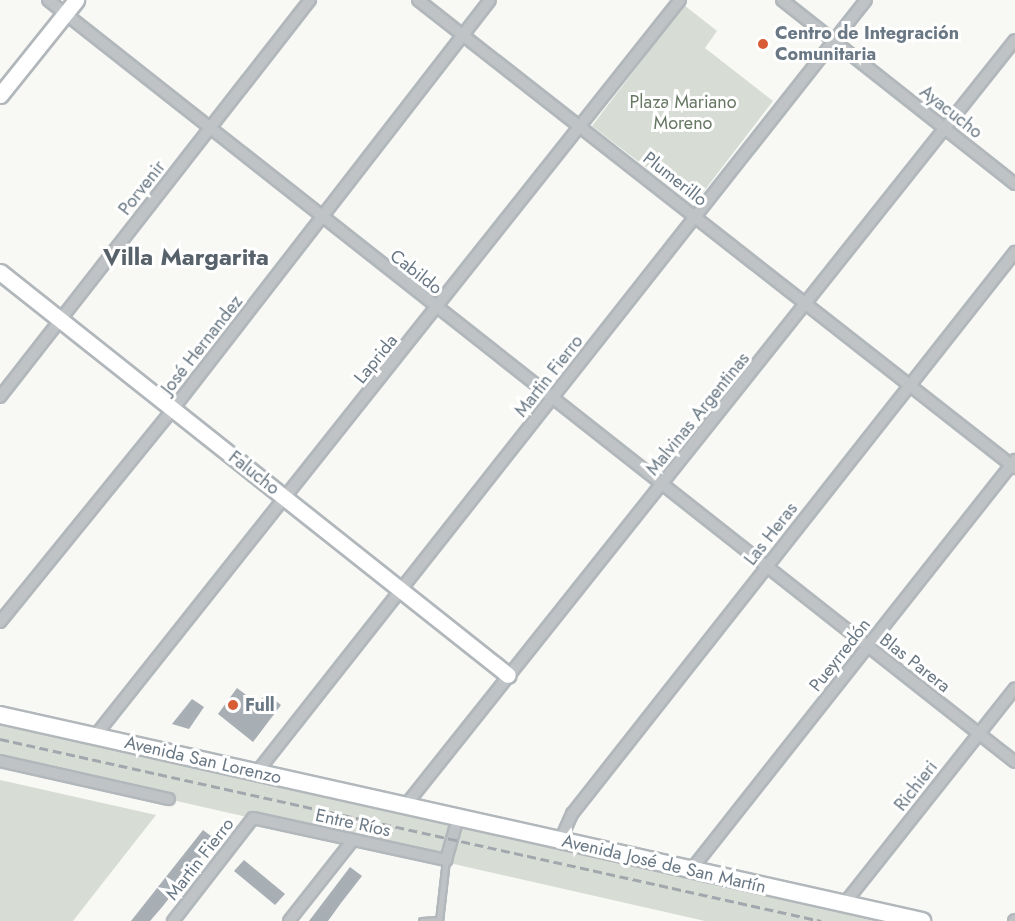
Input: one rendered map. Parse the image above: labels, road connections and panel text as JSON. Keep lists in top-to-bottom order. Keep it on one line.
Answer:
{"streets":{"main road":["Avenida San Lorenzo","Avenida José de San Martín"],"street":["Ayacucho","Plumerillo","Porvenir","Cabildo","José Hernandez","Laprida","Martin Fierro","Malvinas Argentinas","Falucho","Las Heras","Pueyrredón","Blas Parera","Richieri","Entre Ríos"]},"crossings":[["Ayacucho","Martin Fierro"],["Ayacucho","Malvinas Argentinas"],["Plumerillo","José Hernandez"],["Plumerillo","Laprida"],["Plumerillo","Martin Fierro"],["Plumerillo","Malvinas Argentinas"],["Plumerillo","Las Heras"],["Plumerillo","Pueyrredón"],["Porvenir","Cabildo"],["Porvenir","Falucho"],["Cabildo","José Hernandez"],["Cabildo","Laprida"],["Cabildo","Martin Fierro"],["Cabildo","Malvinas Argentinas"],["Cabildo","Las Heras"],["Cabildo","Blas Parera"],["José Hernandez","Falucho"],["Laprida","Falucho"],["Laprida","Avenida San Lorenzo"],["Martin Fierro","Falucho"],["Martin Fierro","Avenida San Lorenzo"],["Martin Fierro","Entre Ríos"],["Malvinas Argentinas","Falucho"],["Malvinas Argentinas","Avenida San Lorenzo"],["Malvinas Argentinas","Avenida José de San Martín"],["Las Heras","Blas Parera"],["Las Heras","Avenida José de San Martín"],["Pueyrredón","Blas Parera"],["Pueyrredón","Avenida José de San Martín"],["Blas Parera","Richieri"],["Avenida San Lorenzo","Avenida José de San Martín"],["Richieri","Avenida José de San Martín"]],"districts":["Villa Margarita"],"parks":["Plaza Mariano Moreno"],"places":["Centro de Integración Comunitaria","Full"]}
